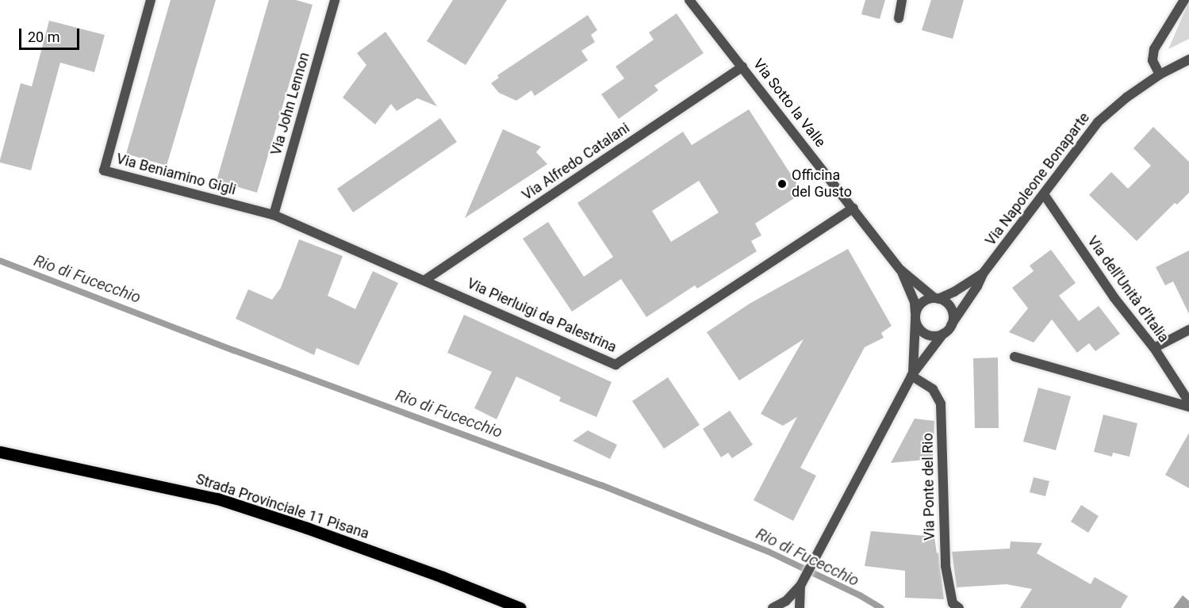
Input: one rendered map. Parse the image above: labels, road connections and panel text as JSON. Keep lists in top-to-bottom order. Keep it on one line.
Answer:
{"streets":{"main road":["Strada Provinciale 11 Pisana"],"street":["Via Sotto la Valle","Via John Lennon","Via Alfredo Catalani","Via Beniamino Gigli","Via Napoleone Bonaparte","Via dell'Unità d'Italia","Via Pierluigi da Palestrina","Via Ponte del Rio"]},"crossings":[["Via Sotto la Valle","Via Alfredo Catalani"],["Via Sotto la Valle","Via Napoleone Bonaparte"],["Via Sotto la Valle","Via Pierluigi da Palestrina"],["Via John Lennon","Via Beniamino Gigli"],["Via John Lennon","Via Pierluigi da Palestrina"],["Via Alfredo Catalani","Via Pierluigi da Palestrina"],["Via Beniamino Gigli","Via Pierluigi da Palestrina"],["Via Napoleone Bonaparte","Via dell'Unità d'Italia"],["Via Napoleone Bonaparte","Via Ponte del Rio"]],"water":["Rio di Fucecchio"],"places":["Officina del Gusto"],"scale_bar":"20 m"}
